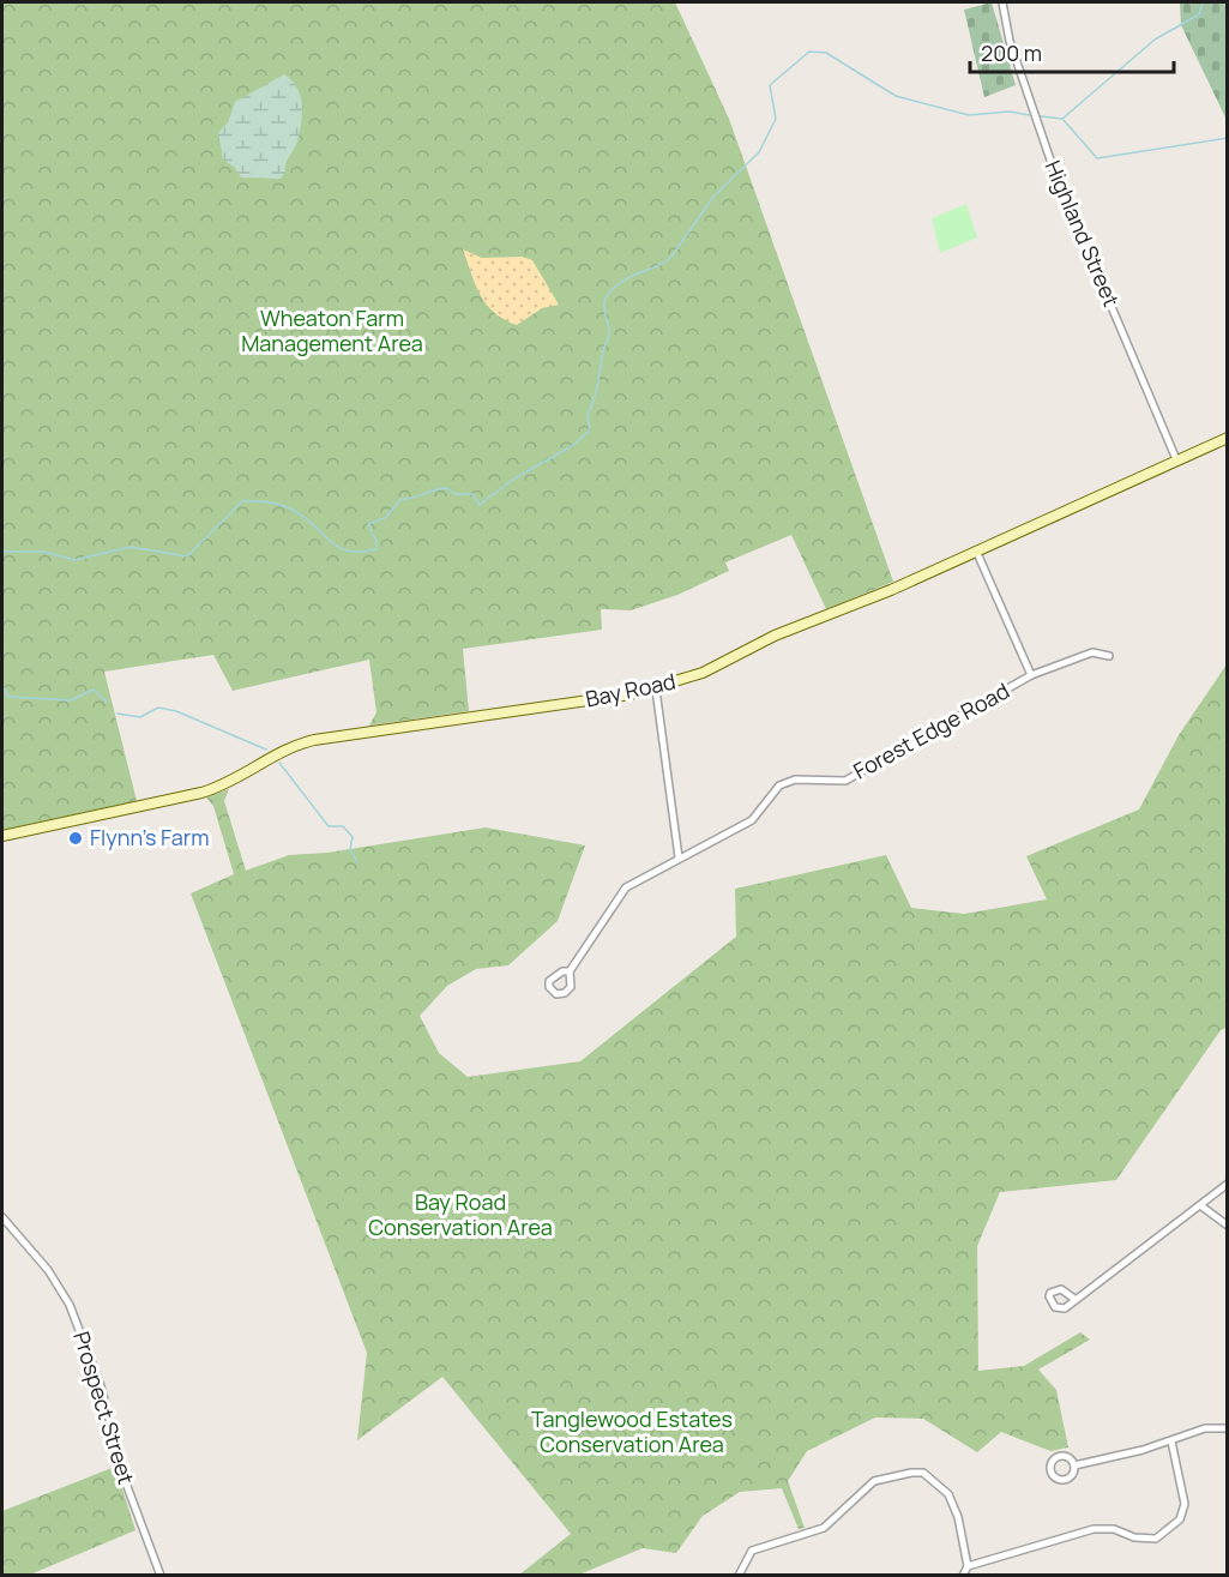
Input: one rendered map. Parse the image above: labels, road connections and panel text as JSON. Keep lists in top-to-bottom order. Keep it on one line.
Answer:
{"streets":{"main road":["Bay Road"],"street":["Highland Street","Forest Edge Road","Prospect Street"]},"crossings":[["Highland Street","Bay Road"]],"parks":["Wheaton Farm Management Area","Bay Road Conservation Area","Tanglewood Estates Conservation Area"],"places":["Flynn's Farm"],"scale_bar":"200 m"}
